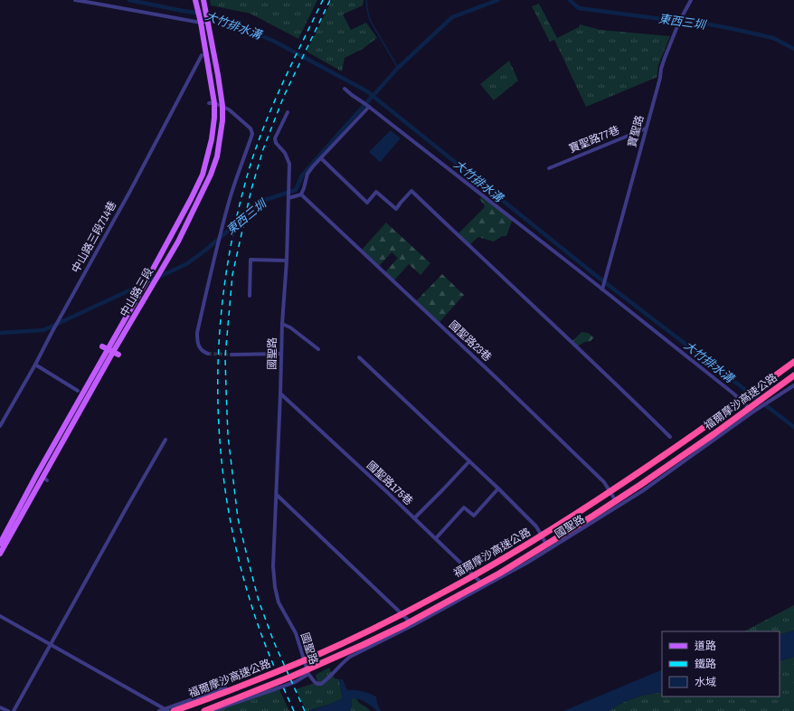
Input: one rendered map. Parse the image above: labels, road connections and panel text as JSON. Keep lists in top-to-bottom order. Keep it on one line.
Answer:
{"streets":{"highway":["福爾摩沙高速公路"],"main road":["中山路三段"],"street":["寶聖路","寶聖路77巷","中山路三段714巷","國聖路23巷","國聖路","國聖路175巷"]},"crossings":[["寶聖路","寶聖路77巷"],["國聖路23巷","國聖路"],["國聖路","國聖路175巷"]],"water":["東西三圳","大竹排水溝"],"legend":["道路","鐵路","水域"]}
